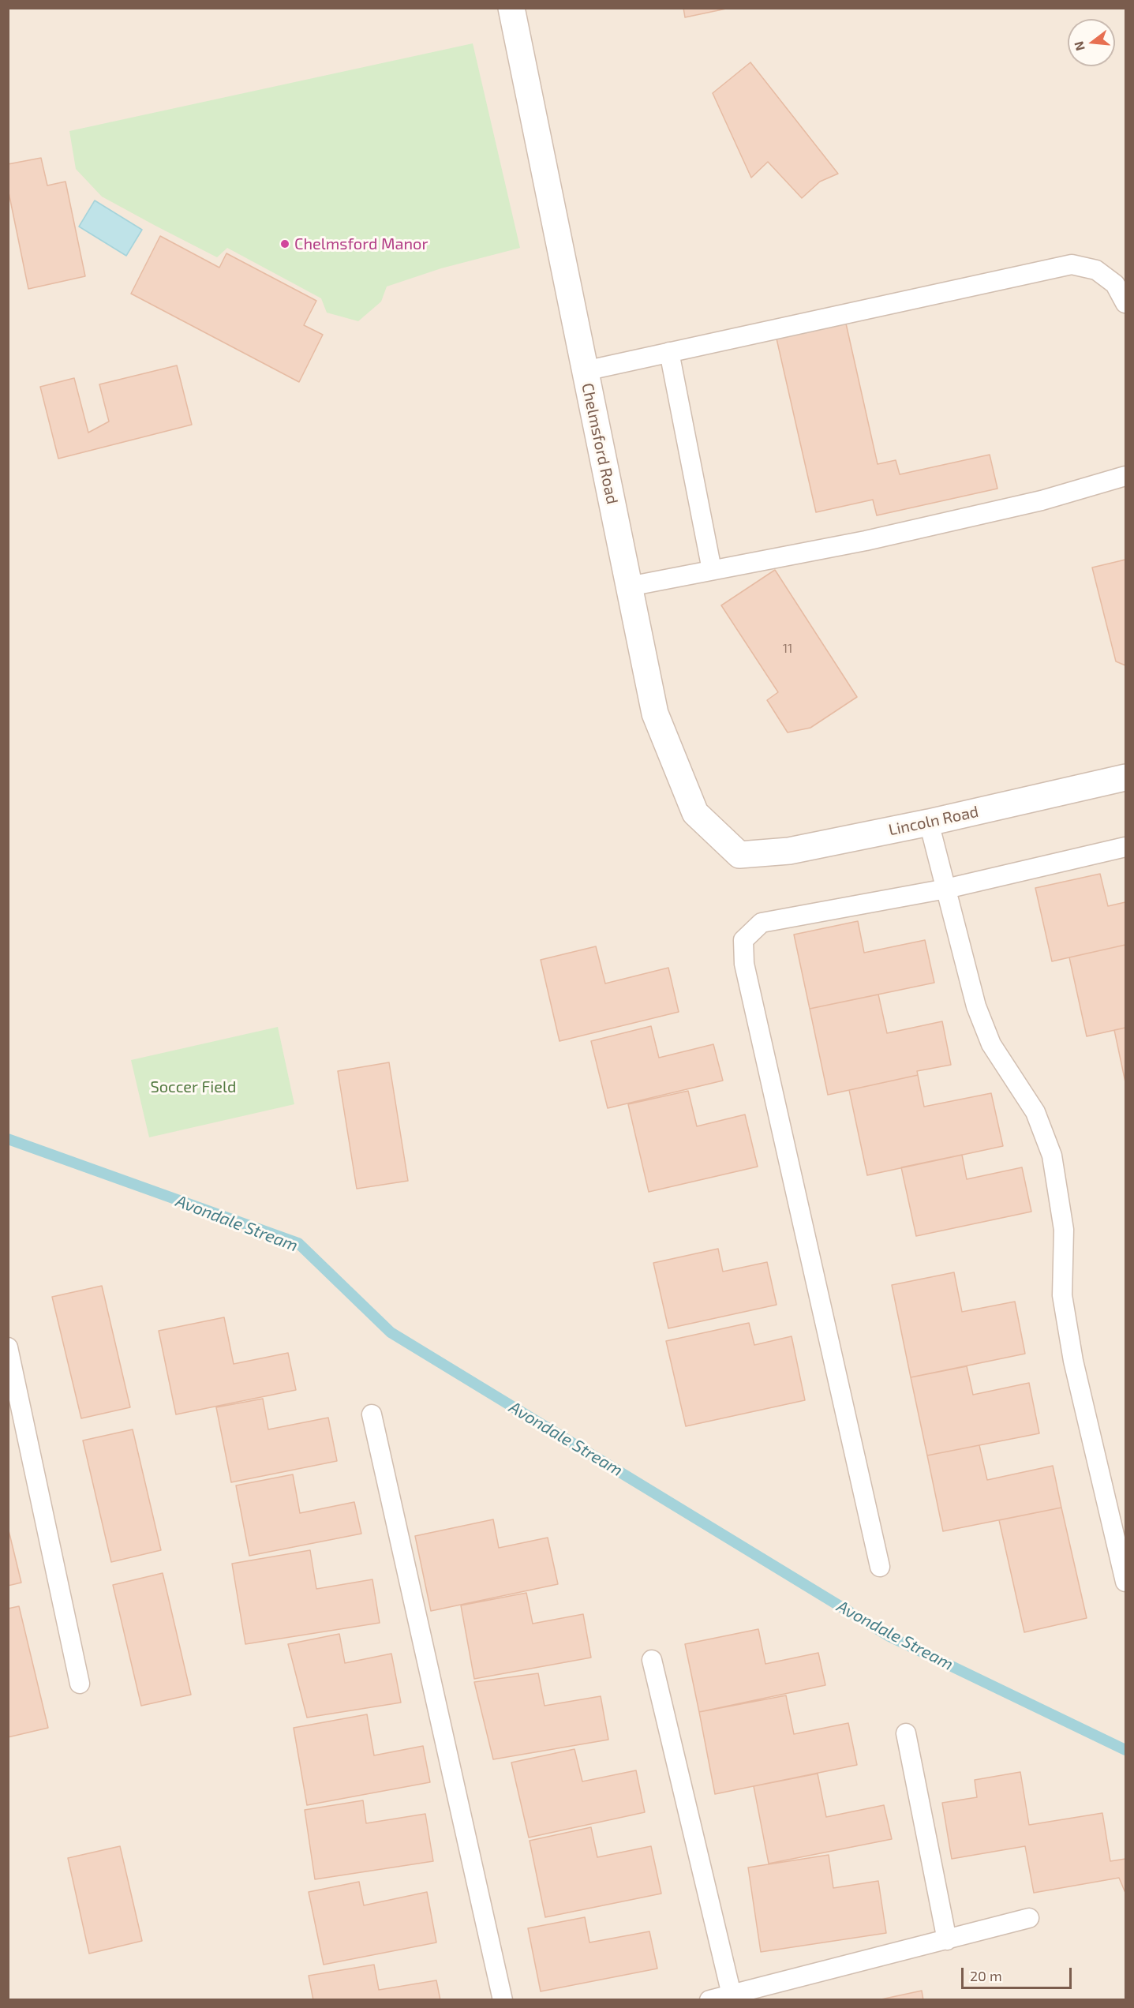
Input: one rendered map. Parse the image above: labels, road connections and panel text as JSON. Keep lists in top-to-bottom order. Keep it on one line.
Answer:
{"streets":{"street":["Chelmsford Road","Lincoln Road"]},"crossings":[["Chelmsford Road","Lincoln Road"]],"water":["Avondale Stream"],"parks":["Soccer Field"],"places":["Chelmsford Manor"],"house_numbers":["11"],"scale_bar":"20 m","north":"left"}
